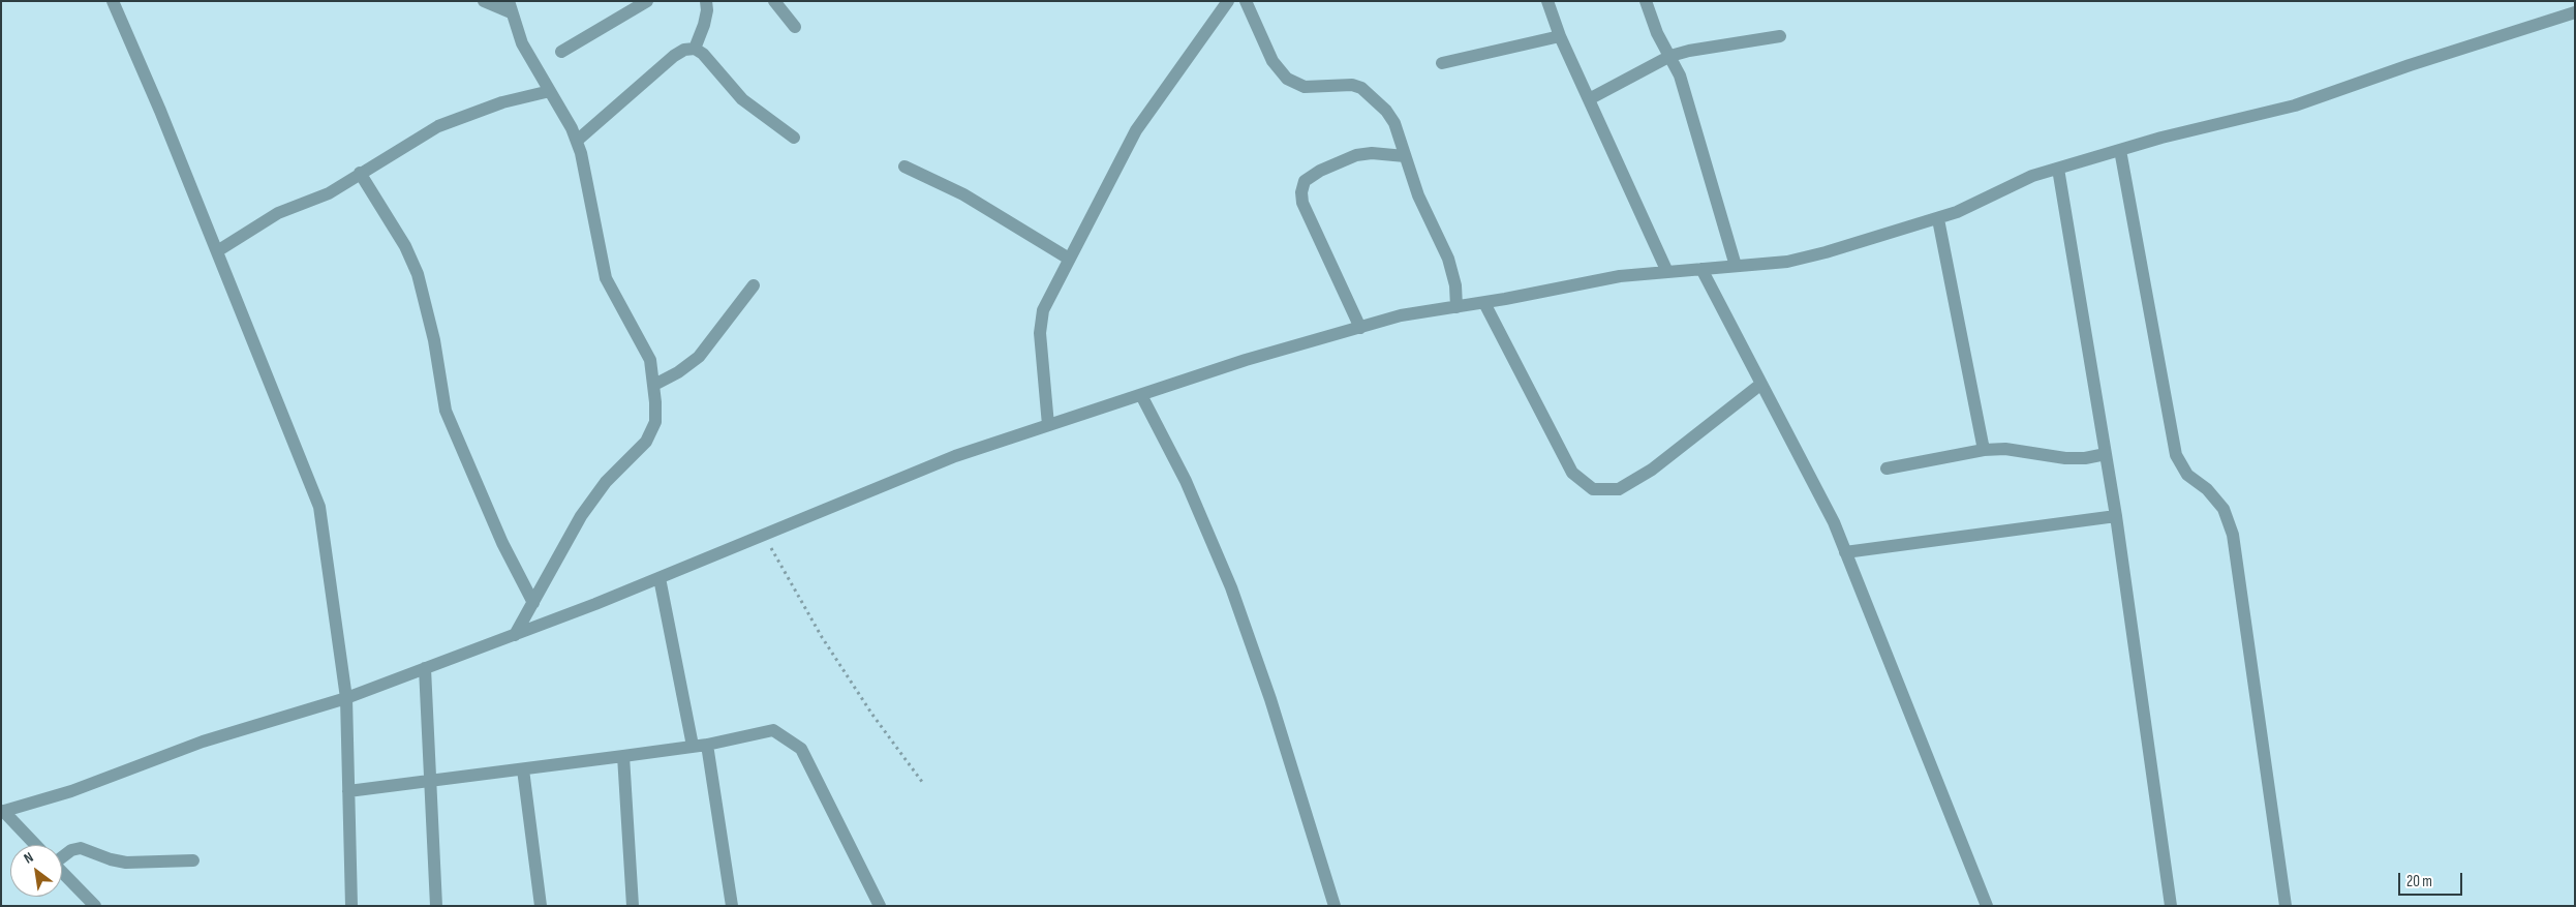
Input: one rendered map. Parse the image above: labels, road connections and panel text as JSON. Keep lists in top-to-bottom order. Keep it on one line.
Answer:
{"scale_bar":"20 m","north":"top left"}
